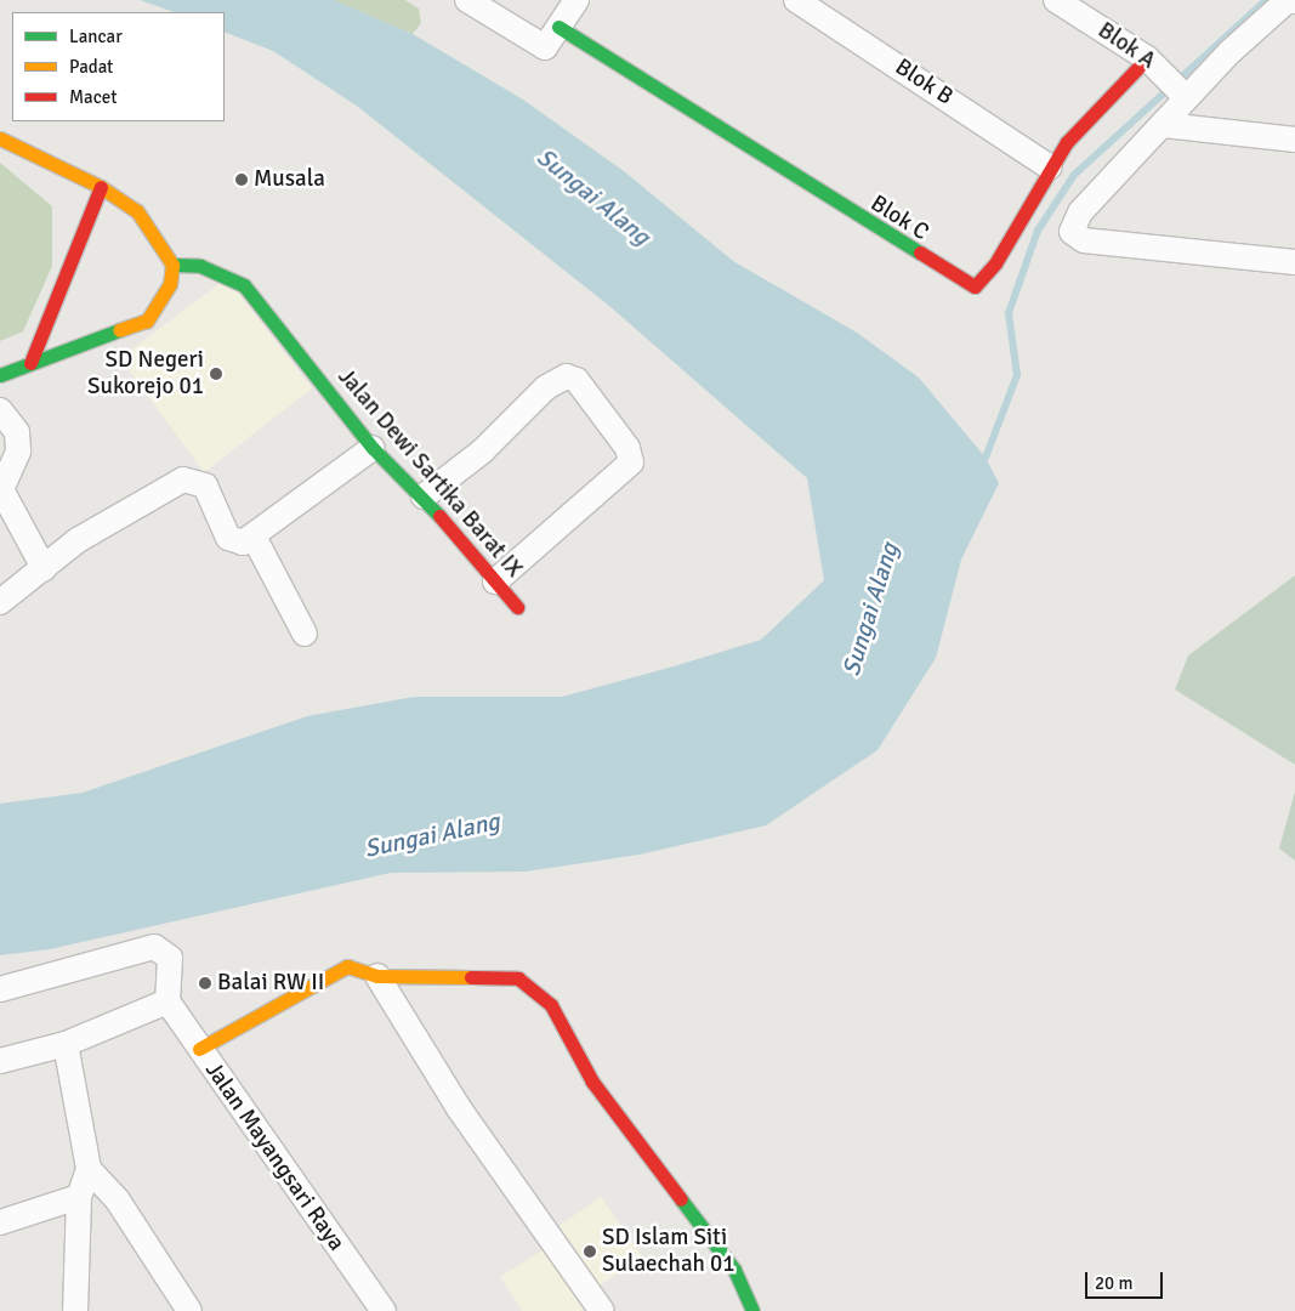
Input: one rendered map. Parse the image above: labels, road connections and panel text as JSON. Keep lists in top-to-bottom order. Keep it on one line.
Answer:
{"streets":{"street":["Blok A","Blok B","Blok C","Jalan Dewi Sartika Barat IX","Jalan Mayangsari Raya"]},"crossings":[["Blok A","Blok C"],["Blok B","Blok C"]],"water":["Sungai Alang"],"places":["Musala","SD Negeri Sukorejo 01","Balai RW II","SD Islam Siti Sulaechah 01"],"legend":["Lancar","Padat","Macet"],"scale_bar":"20 m"}
